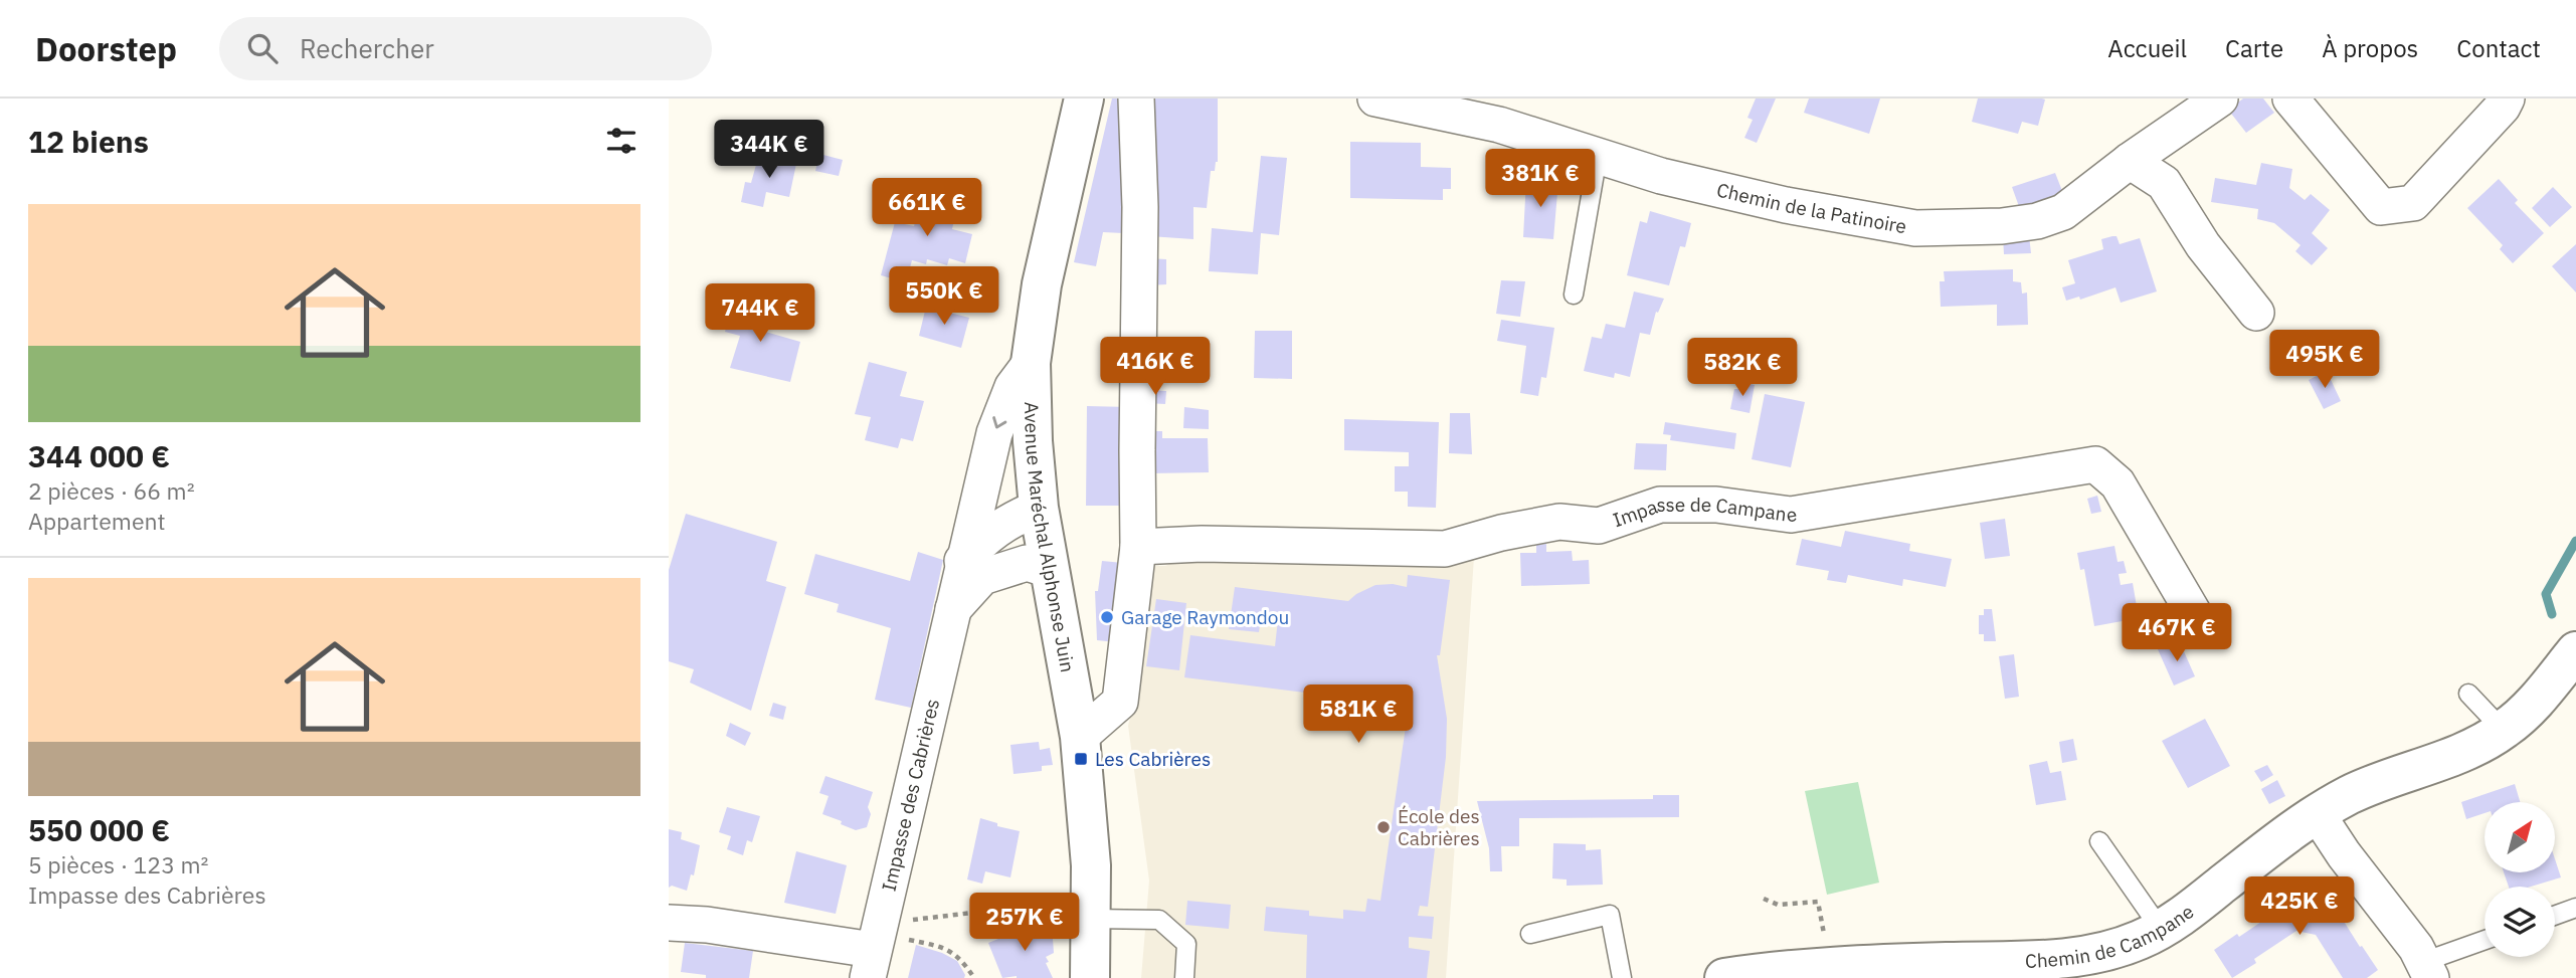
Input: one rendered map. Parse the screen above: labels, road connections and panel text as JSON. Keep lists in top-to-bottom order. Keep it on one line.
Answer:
{"streets":{"main road":["Avenue Maréchal Alphonse Juin","Chemin de Campane"],"street":["Chemin de la Patinoire","Impasse de Campane","Impasse des Cabrières"]},"crossings":[["Avenue Maréchal Alphonse Juin","Impasse des Cabrières"]],"places":{"other":["Garage Raymondou","École des Cabrières"],"transit":["Les Cabrières"]},"north":"top right","page":{"header":"Doorstep","search":"Rechercher","nav":["Accueil","Carte","À propos","Contact"],"heading":"12 biens","price":["344K €","381K €","661K €","550K €","744K €","495K €","416K €","582K €","467K €","581K €","425K €","257K €"],"list":[{"name":"344 000 €","note":"2 pièces · 66 m² · Appartement"},{"name":"550 000 €","note":"5 pièces · 123 m² · Impasse des Cabrières"}]}}
